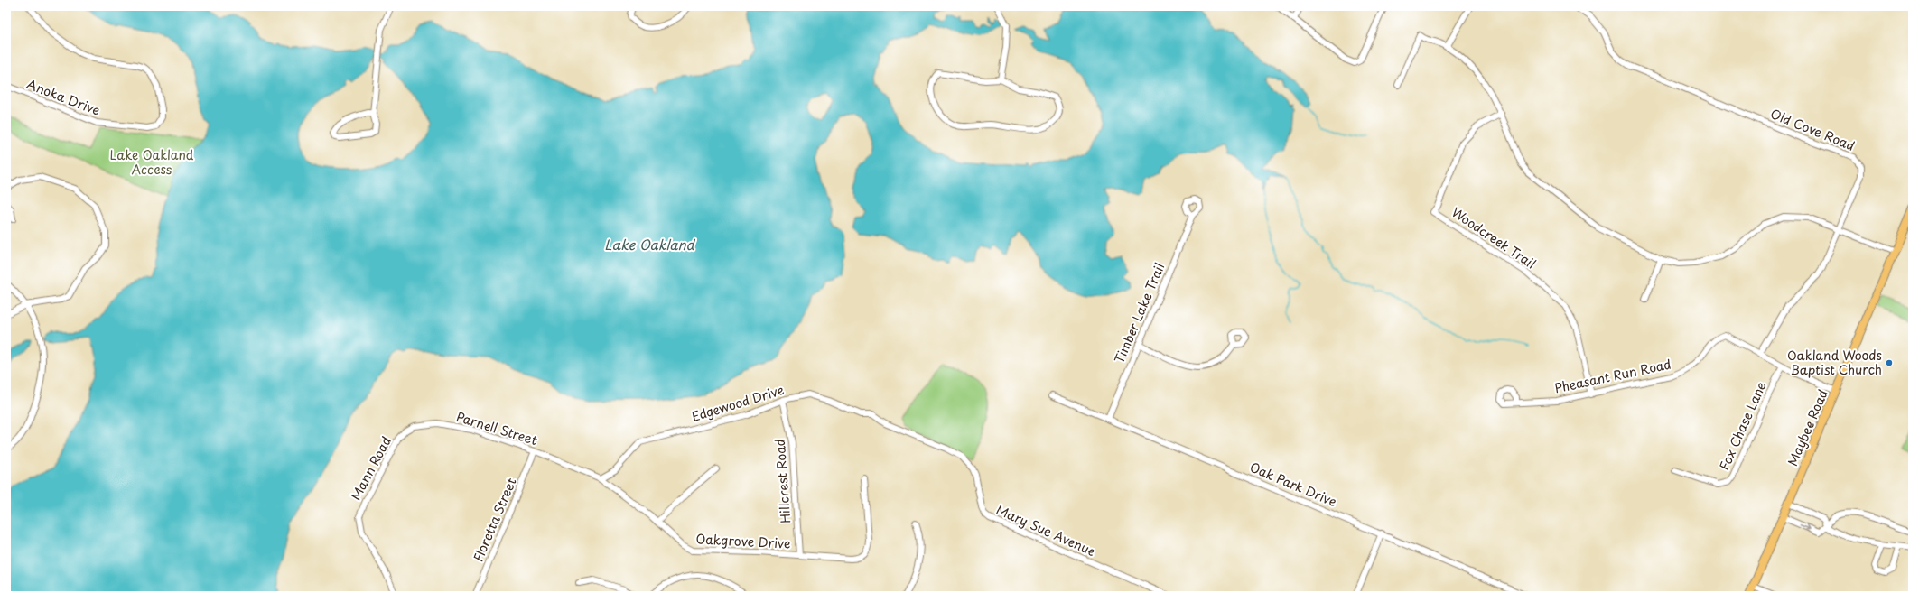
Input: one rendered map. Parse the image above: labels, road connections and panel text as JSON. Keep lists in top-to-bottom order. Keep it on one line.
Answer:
{"streets":{"main road":["Maybee Road"],"street":["Anoka Drive","Old Cove Road","Woodcreek Trail","Timber Lake Trail","Pheasant Run Road","Edgewood Drive","Fox Chase Lane","Parnell Street","Mann Road","Hillcrest Road","Oak Park Drive","Floretta Street","Mary Sue Avenue","Oakgrove Drive"]},"crossings":[["Old Cove Road","Pheasant Run Road"],["Woodcreek Trail","Pheasant Run Road"],["Timber Lake Trail","Oak Park Drive"],["Pheasant Run Road","Fox Chase Lane"],["Pheasant Run Road","Maybee Road"],["Edgewood Drive","Hillcrest Road"],["Edgewood Drive","Mary Sue Avenue"],["Edgewood Drive","Oakgrove Drive"],["Parnell Street","Mann Road"],["Parnell Street","Floretta Street"],["Parnell Street","Oakgrove Drive"],["Hillcrest Road","Oakgrove Drive"]],"water":["Lake Oakland"],"parks":["Lake Oakland Access"],"places":["Oakland Woods Baptist Church"]}
